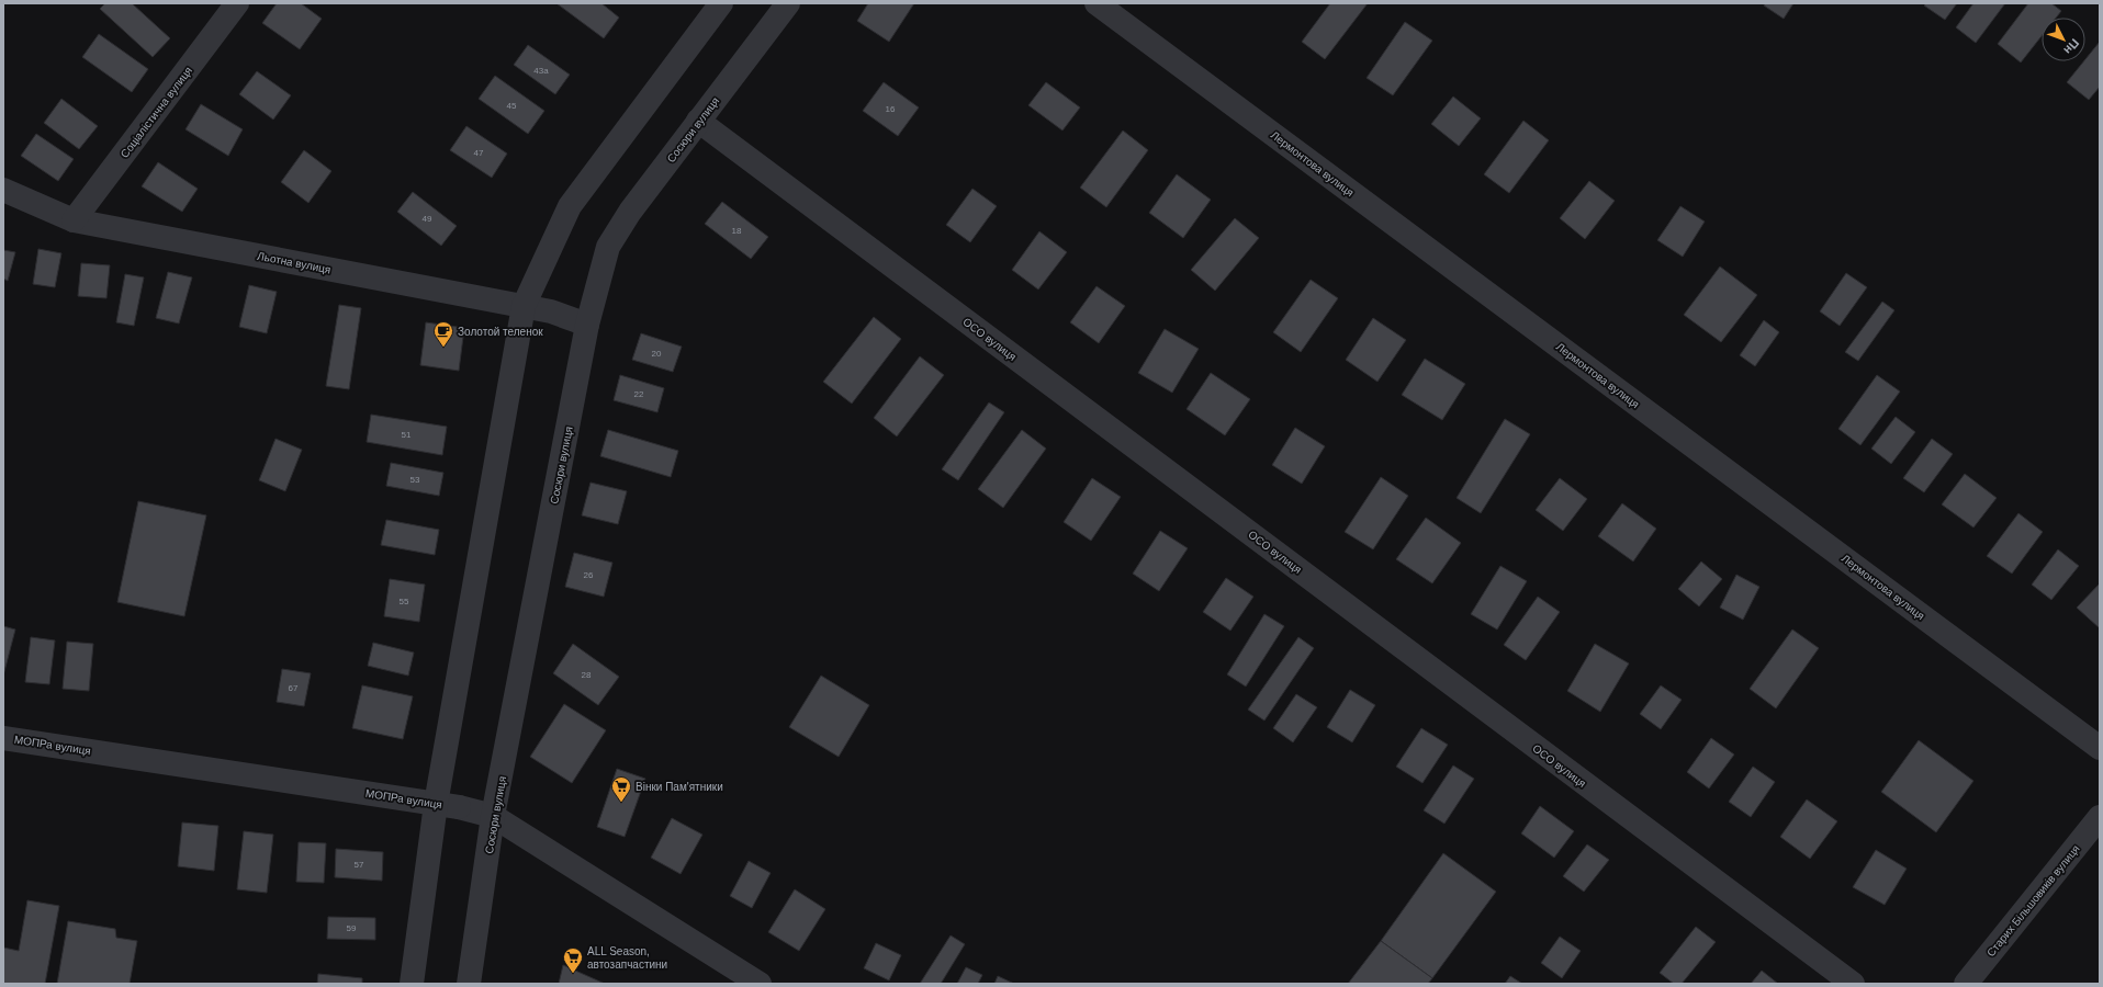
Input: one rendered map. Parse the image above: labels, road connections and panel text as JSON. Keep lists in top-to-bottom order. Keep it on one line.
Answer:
{"streets":{"street":["Соціалістична вулиця","Сосюри вулиця","Лермонтова вулиця","Льотна вулиця","ОСО вулиця","МОПРа вулиця","Старих Більшовиків вулиця"]},"crossings":[["Соціалістична вулиця","Льотна вулиця"],["Сосюри вулиця","Льотна вулиця"],["Сосюри вулиця","ОСО вулиця"],["Сосюри вулиця","МОПРа вулиця"]],"places":{"cafe":["Золотой теленок"],"supermarket":["Вінки Пам'ятники","ALL Season, автозапчастини"]},"house_numbers":["43а","45","16","47","49","18","20","22","51","53","26","55","28","67","57","59"],"north":"bottom right"}
